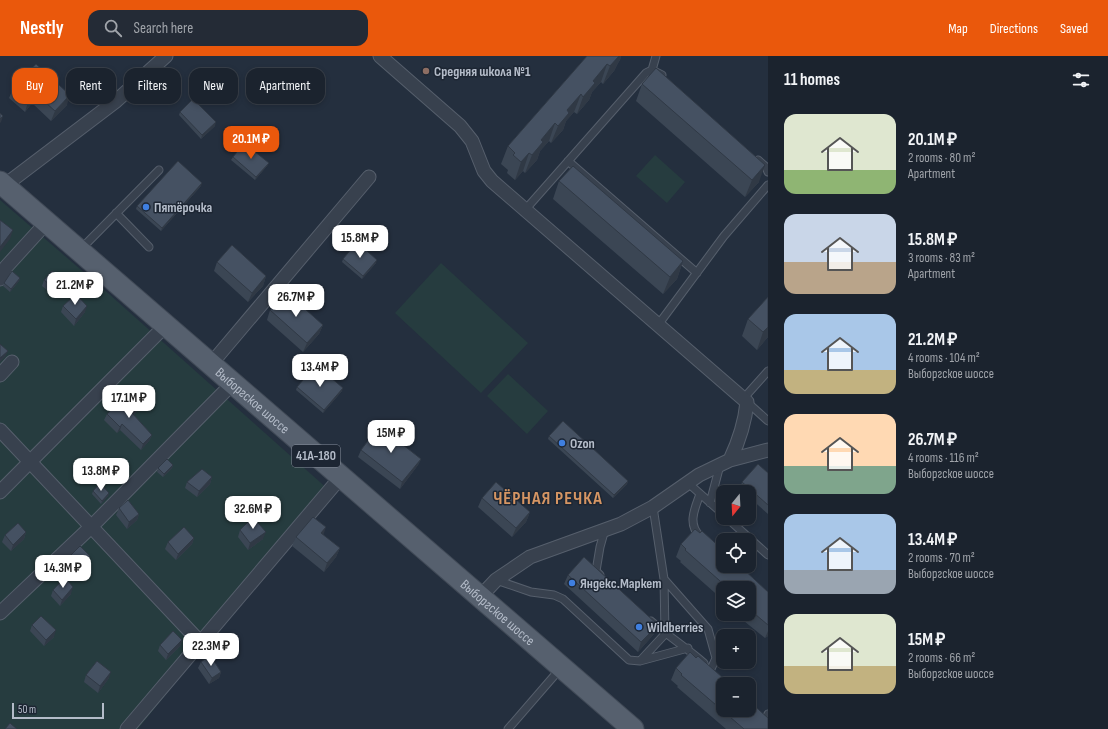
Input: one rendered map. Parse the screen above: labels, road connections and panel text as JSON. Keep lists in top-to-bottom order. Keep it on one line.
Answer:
{"streets":{"main road":["Выборгское шоссе","41А-180"]},"districts":["ЧЁРНАЯ РЕЧКА"],"places":["Средняя школа №1","Пятёрочка","Ozon","Яндекс.Маркет","Wildberries"],"scale_bar":"50 m","north":"bottom","page":{"header":"Nestly","search":"Search here","nav":["Map","Directions","Saved"],"heading":"11 homes","chip":["Buy","Rent","Filters","New","Apartment"],"list":[{"name":"20.1M ₽","note":"2 rooms · 80 m² · Apartment"},{"name":"15.8M ₽","note":"3 rooms · 83 m² · Apartment"},{"name":"21.2M ₽","note":"4 rooms · 104 m² · Выборгское шоссе"},{"name":"26.7M ₽","note":"4 rooms · 116 m² · Выборгское шоссе"},{"name":"13.4M ₽","note":"2 rooms · 70 m² · Выборгское шоссе"},{"name":"15M ₽","note":"2 rooms · 66 m² · Выборгское шоссе"}],"price":["20.1M ₽","15.8M ₽","21.2M ₽","26.7M ₽","13.4M ₽","17.1M ₽","15M ₽","13.8M ₽","32.6M ₽","14.3M ₽","22.3M ₽"],"map_buttons":["+","−"],"scale":"50 m"}}
